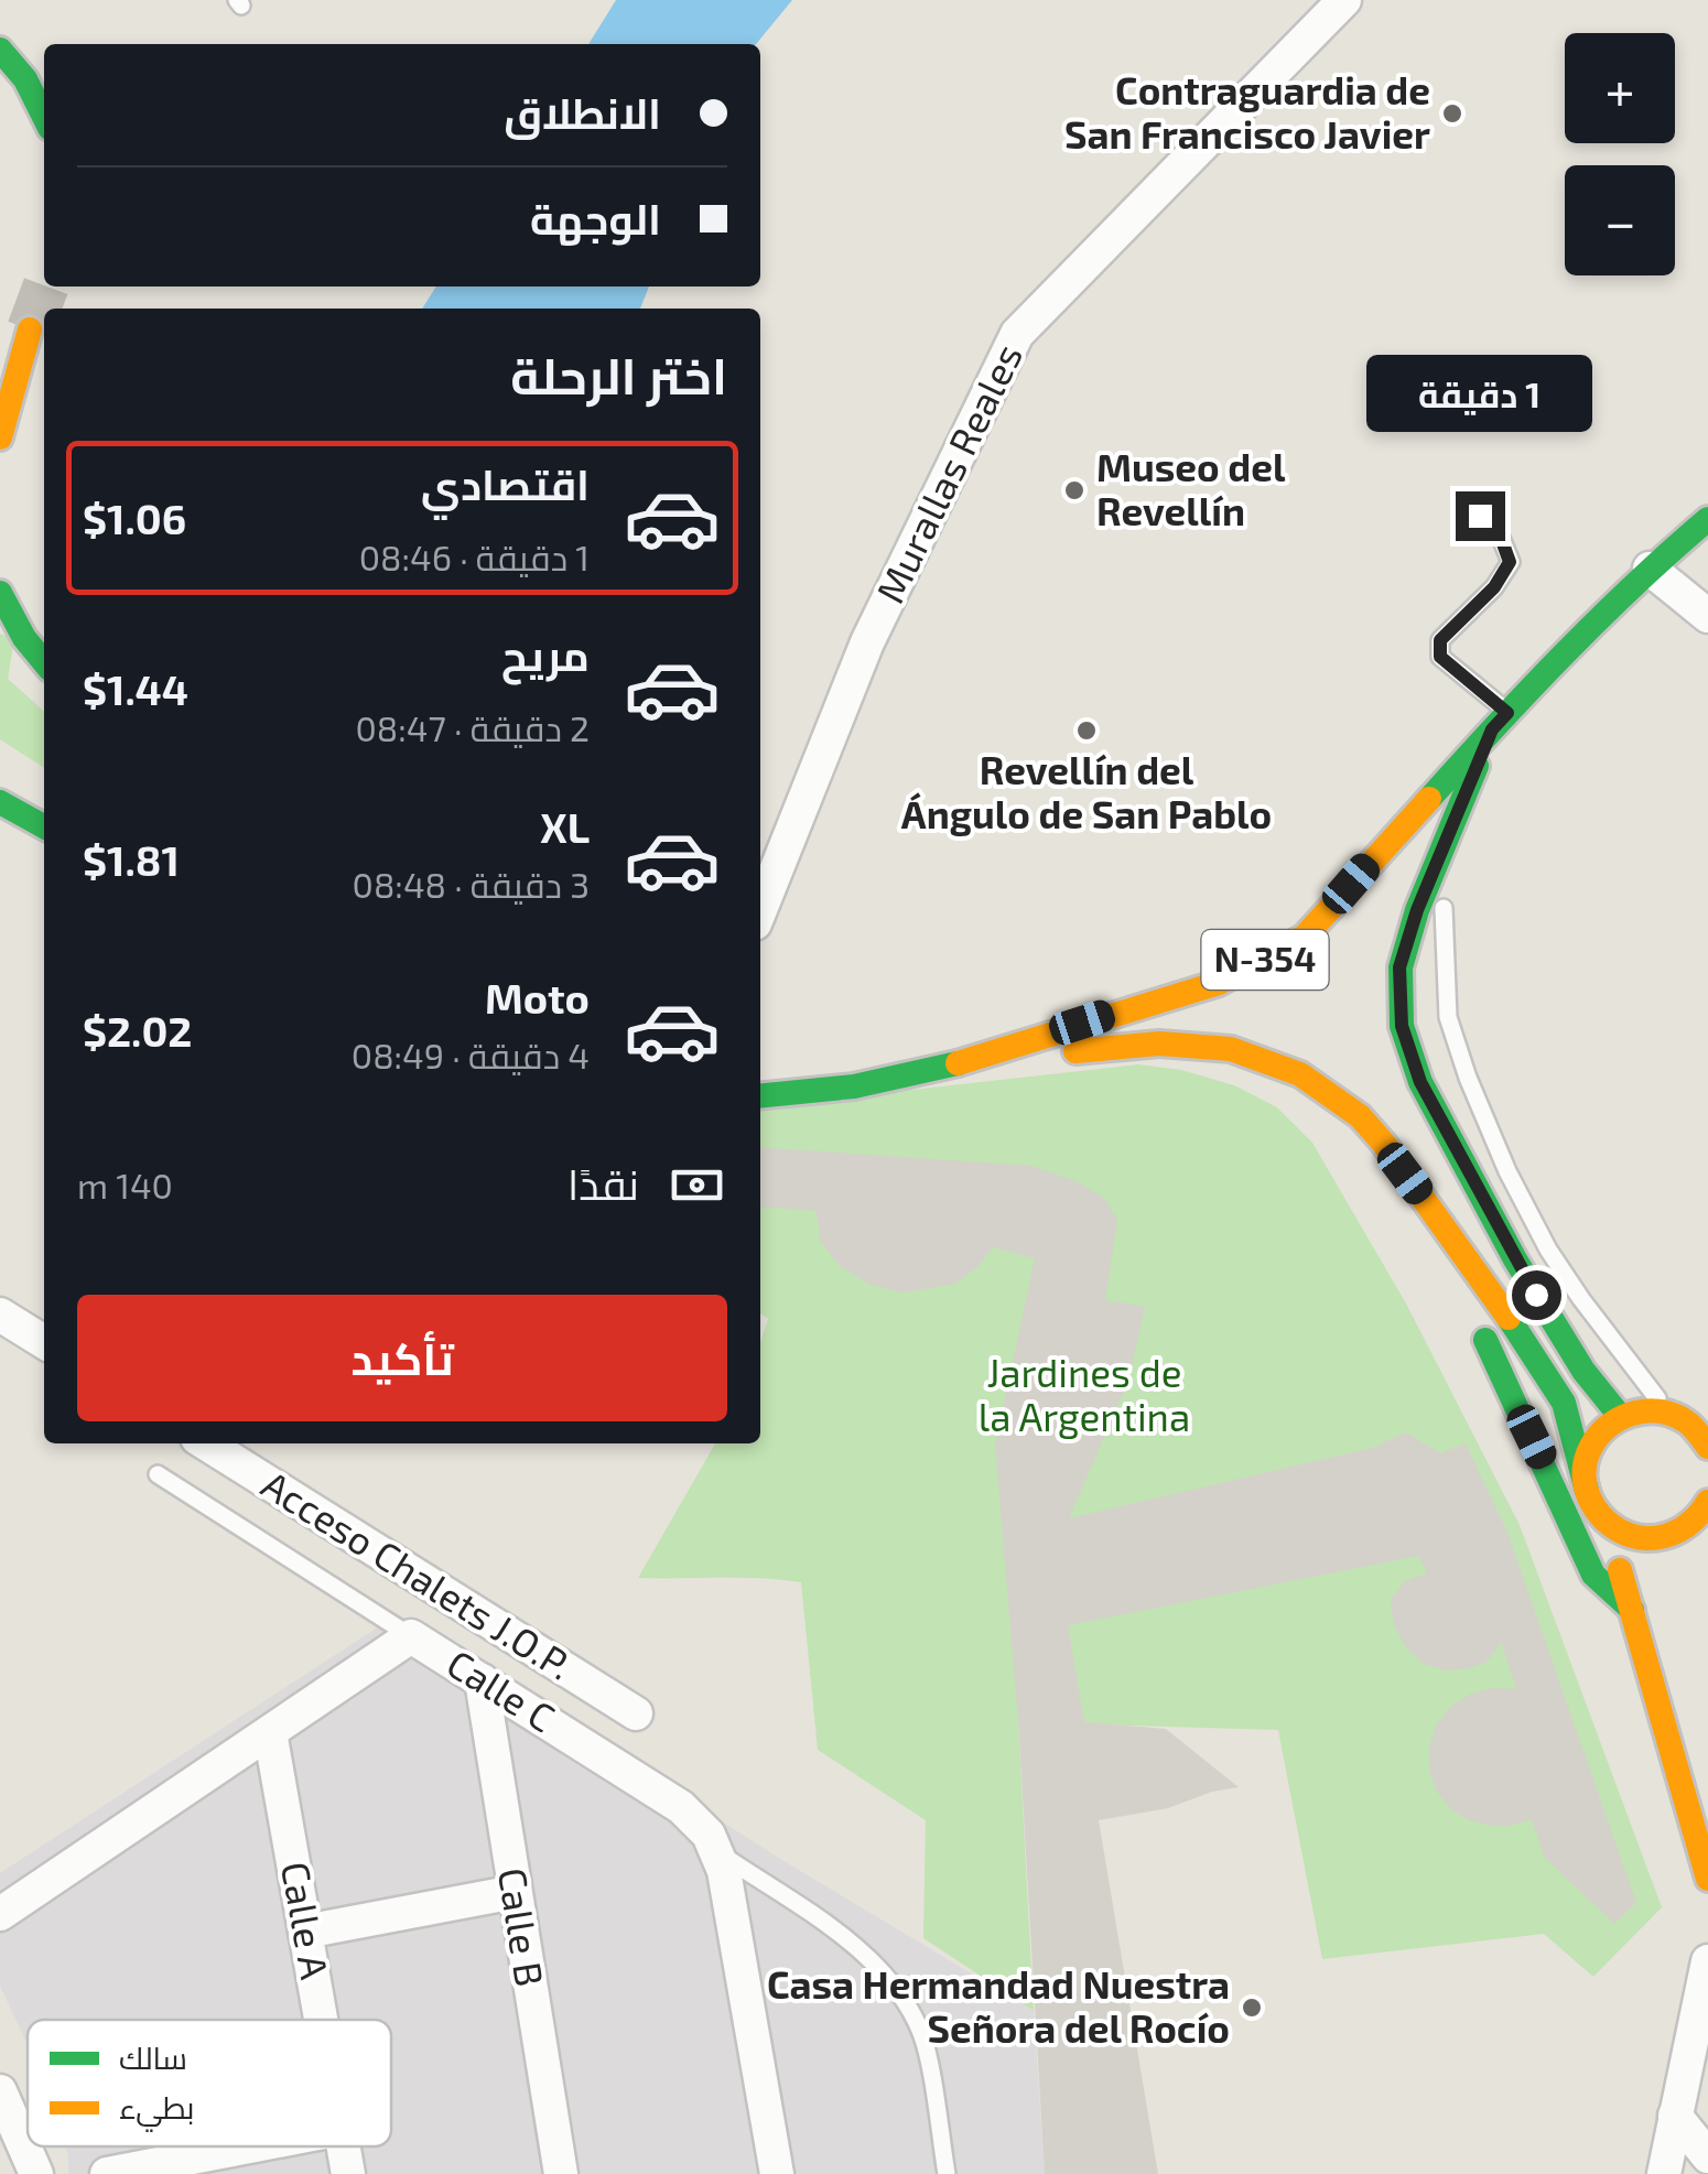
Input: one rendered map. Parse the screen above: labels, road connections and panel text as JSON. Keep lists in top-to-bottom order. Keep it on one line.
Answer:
{"streets":{"main road":["N-354"],"street":["Murallas Reales","Acceso Chalets J.O.P.","Calle C","Calle A","Calle B"]},"crossings":[["Calle C","Calle A"],["Calle C","Calle B"]],"parks":["Jardines de la Argentina"],"places":["Contraguardia de San Francisco Javier","Museo del Revellín","Revellín del Ángulo de San Pablo","Casa Hermandad Nuestra Señora del Rocío"],"legend":["سالك","بطيء"],"page":{"map_buttons":["+","−"],"banner":["الانطلاق","الوجهة"],"heading":"اختر الرحلة","bubble":"1 دقيقة","list":[{"name":"اقتصادي","note":"1 دقيقة · 08:46","value":"$1.06"},{"name":"مريح","note":"2 دقيقة · 08:47","value":"$1.44"},{"name":"XL","note":"3 دقيقة · 08:48","value":"$1.81"},{"name":"Moto","note":"4 دقيقة · 08:49","value":"$2.02"}],"pay":["نقدًا","140 m"],"buttons":"تأكيد"}}
